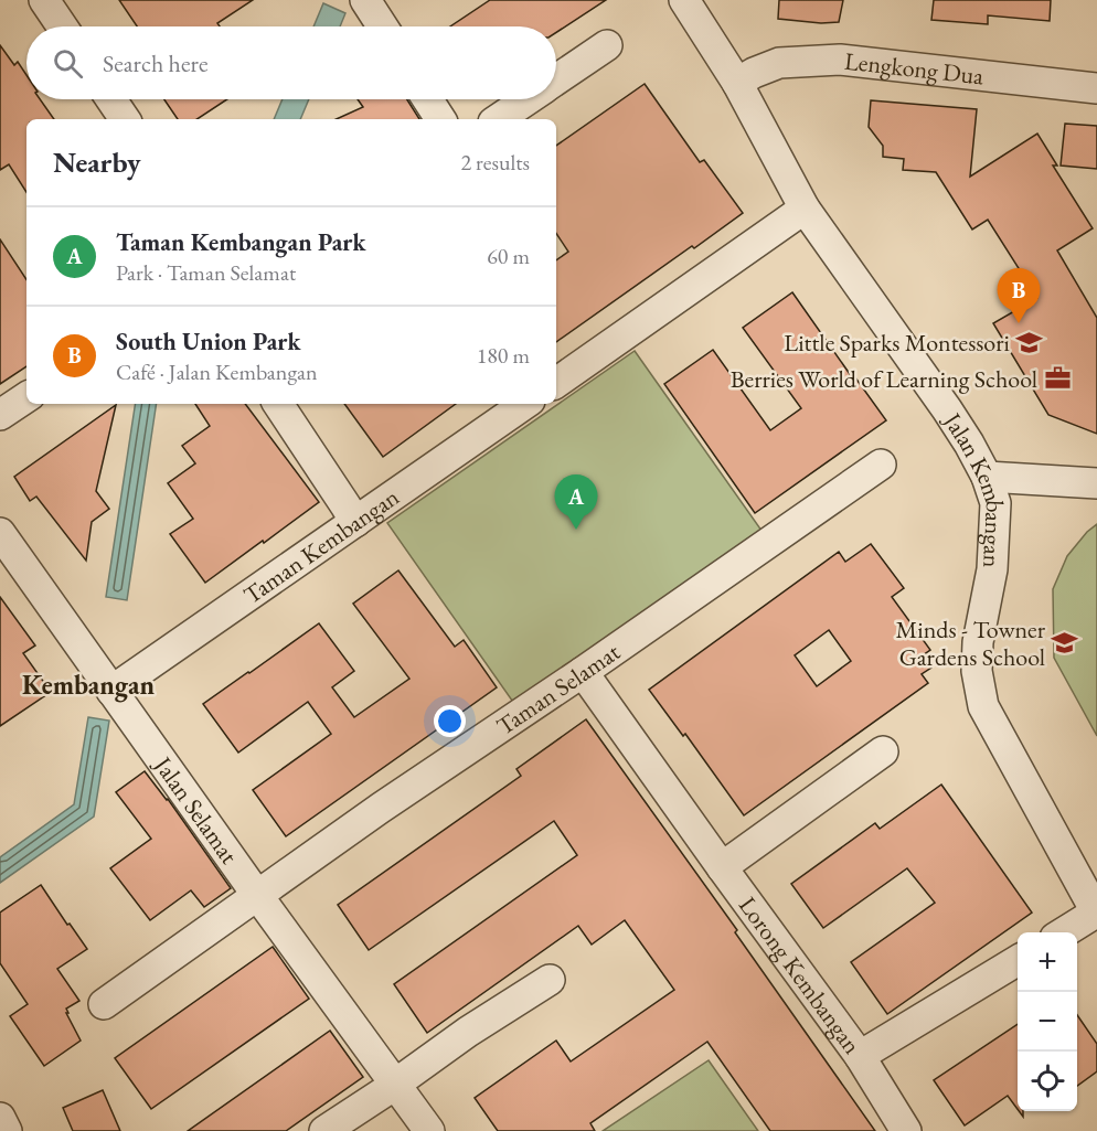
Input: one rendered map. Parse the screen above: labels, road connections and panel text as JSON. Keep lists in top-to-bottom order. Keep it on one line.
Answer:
{"streets":{"street":["Lengkong Dua","Jalan Kembangan","Taman Kembangan","Taman Selamat","Jalan Selamat","Lorong Kembangan"]},"crossings":[["Lengkong Dua","Jalan Kembangan"],["Taman Kembangan","Jalan Selamat"],["Taman Selamat","Jalan Selamat"],["Taman Selamat","Lorong Kembangan"]],"districts":["Kembangan"],"places":{"school or university":["Little Sparks Montessori","Minds - Towner Gardens School"],"office":["Berries World of Learning School"]},"page":{"search":"Search here","heading":["Nearby","2 results"],"list":[{"mark":"A","name":"Taman Kembangan Park","note":"Park · Taman Selamat","value":"60 m"},{"mark":"B","name":"South Union Park","note":"Café · Jalan Kembangan","value":"180 m"}],"pins":["B","A"],"map_buttons":["+","−"]}}
